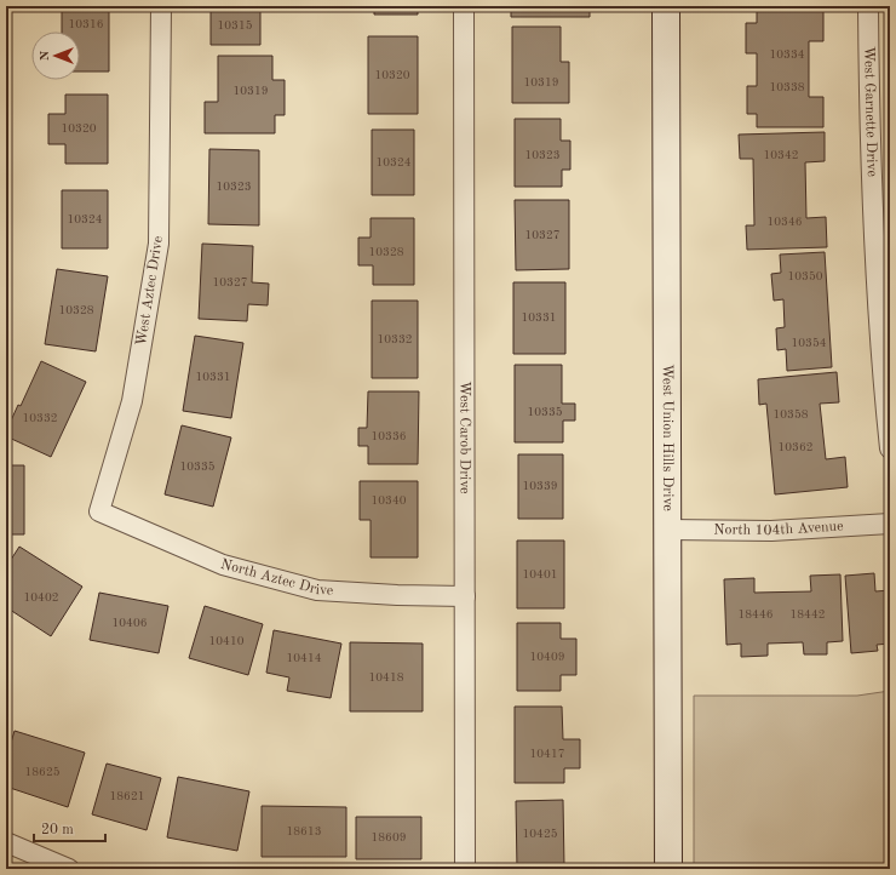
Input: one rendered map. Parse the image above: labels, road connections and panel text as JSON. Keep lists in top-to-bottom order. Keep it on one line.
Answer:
{"streets":{"main road":["West Union Hills Drive"],"street":["West Garnette Drive","West Aztec Drive","West Carob Drive","North 104th Avenue","North Aztec Drive"]},"crossings":[["West Aztec Drive","North Aztec Drive"],["West Carob Drive","North Aztec Drive"],["West Union Hills Drive","North 104th Avenue"]],"house_numbers":["10316","10315","10334","10320","10319","10338","10319","10320","10323","10342","10324","10323","10324","10346","10327","10328","10350","10327","10328","10331","10332","10354","10331","10335","10358","10332","10336","10362","10335","10339","10340","10401","10402","18446","18442","10406","10410","10409","10414","10418","10417","18625","18621","18613","10425","18609"],"scale_bar":"20 m","north":"left"}
